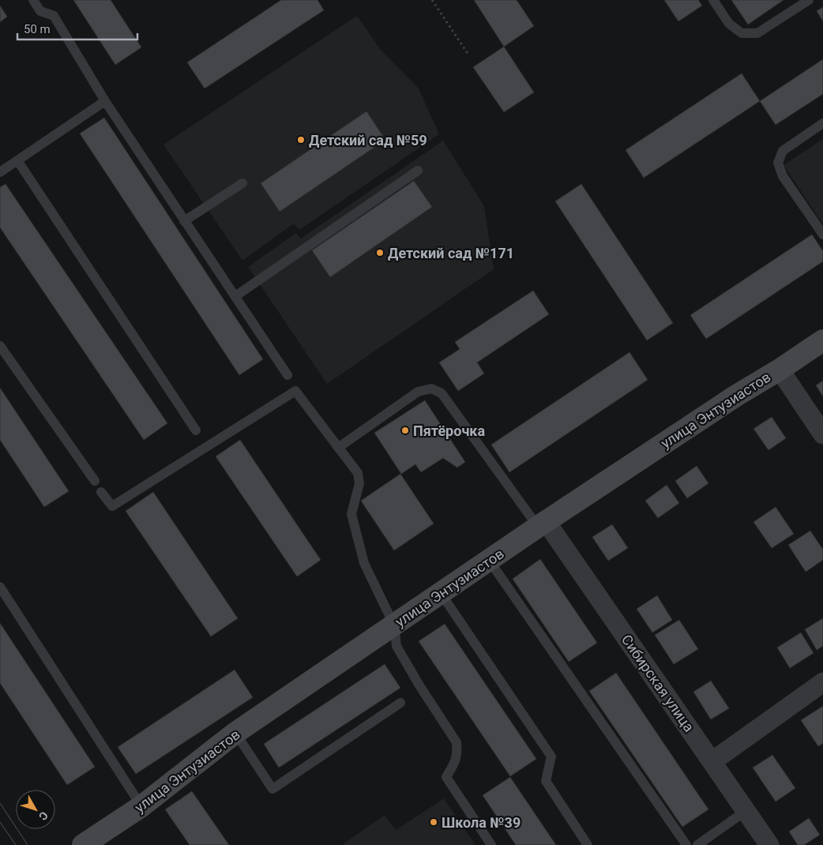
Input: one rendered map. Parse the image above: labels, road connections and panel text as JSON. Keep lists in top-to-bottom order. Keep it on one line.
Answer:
{"streets":{"street":["улица Энтузиастов","Сибирская улица"]},"crossings":[["улица Энтузиастов","Сибирская улица"]],"places":["Детский сад №59","Детский сад №171","Пятёрочка","Школа №39"],"scale_bar":"50 m","north":"bottom right"}
